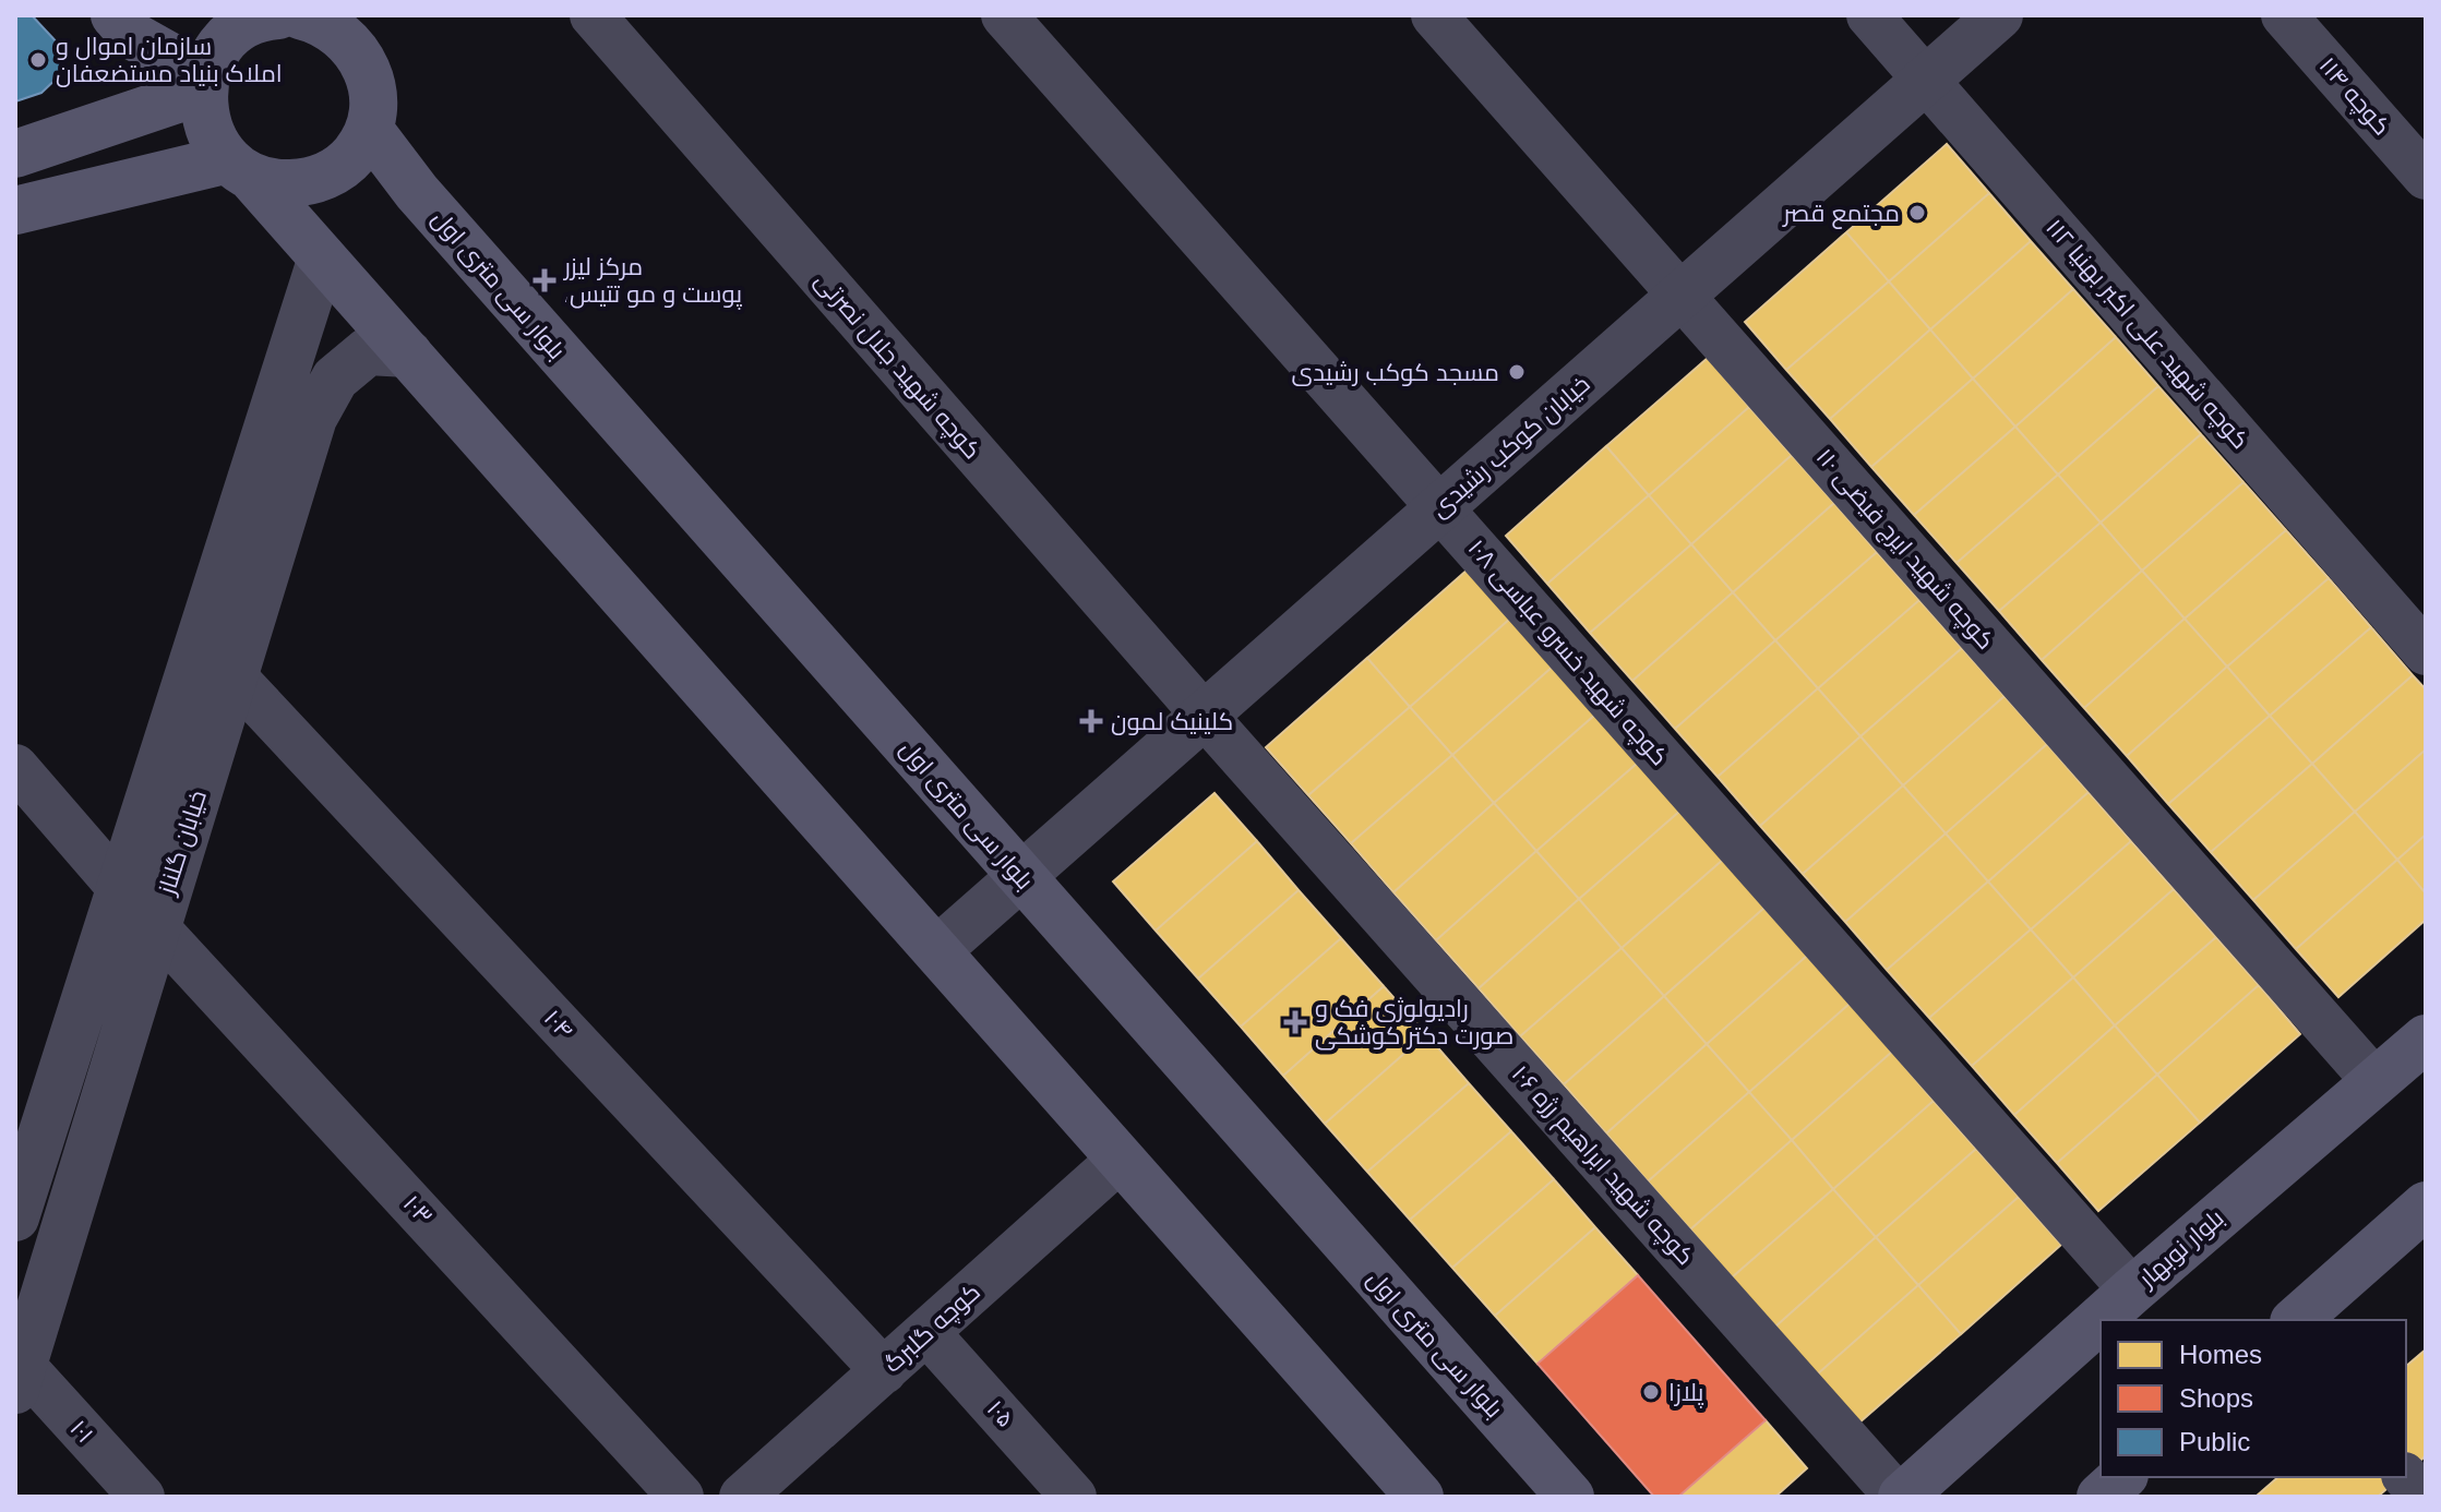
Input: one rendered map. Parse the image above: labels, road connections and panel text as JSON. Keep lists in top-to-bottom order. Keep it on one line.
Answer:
{"streets":{"main road":["بلوار سی متری اول","بلوار نوبهار"],"street":["کوچه ۱۱۴","کوچه شهید علی اکبر بهنیا ۱۱۲","کوچه شهید جلال نصرتی","خیابان کوکب رشیدی","کوچه شهید ایرج فیضی ۱۱۰","کوچه شهید خسرو عباسی ۱۰۸","خیابان گلناز","۱۰۴","کوچه شهید ابراهیم رژه ۱۰۶","۱۰۳","کوچه گلبرگ","۱۰۵","۱۰۱"]},"crossings":[["بلوار سی متری اول","خیابان کوکب رشیدی"],["کوچه شهید علی اکبر بهنیا ۱۱۲","خیابان کوکب رشیدی"],["کوچه شهید جلال نصرتی","خیابان کوکب رشیدی"],["کوچه شهید جلال نصرتی","کوچه شهید ابراهیم رژه ۱۰۶"],["خیابان کوکب رشیدی","کوچه شهید ایرج فیضی ۱۱۰"],["خیابان کوکب رشیدی","کوچه شهید خسرو عباسی ۱۰۸"],["خیابان کوکب رشیدی","کوچه شهید ابراهیم رژه ۱۰۶"],["کوچه شهید ایرج فیضی ۱۱۰","بلوار نوبهار"],["کوچه شهید خسرو عباسی ۱۰۸","بلوار نوبهار"],["خیابان گلناز","۱۰۴"],["خیابان گلناز","۱۰۳"],["خیابان گلناز","۱۰۱"],["۱۰۴","کوچه گلبرگ"],["کوچه شهید ابراهیم رژه ۱۰۶","بلوار نوبهار"],["کوچه گلبرگ","۱۰۵"]],"places":{"other":["سازمان اموال و املاک بنیاد مستضعفان","مجتمع قصر","مسجد کوکب رشیدی","پلازا"],"health":["مرکز لیزر ،پوست و مو تتیس","کلینیک لمون","رادیولوژی فک و صورت دکتر کوشکی"]},"legend":["Homes","Shops","Public"]}
